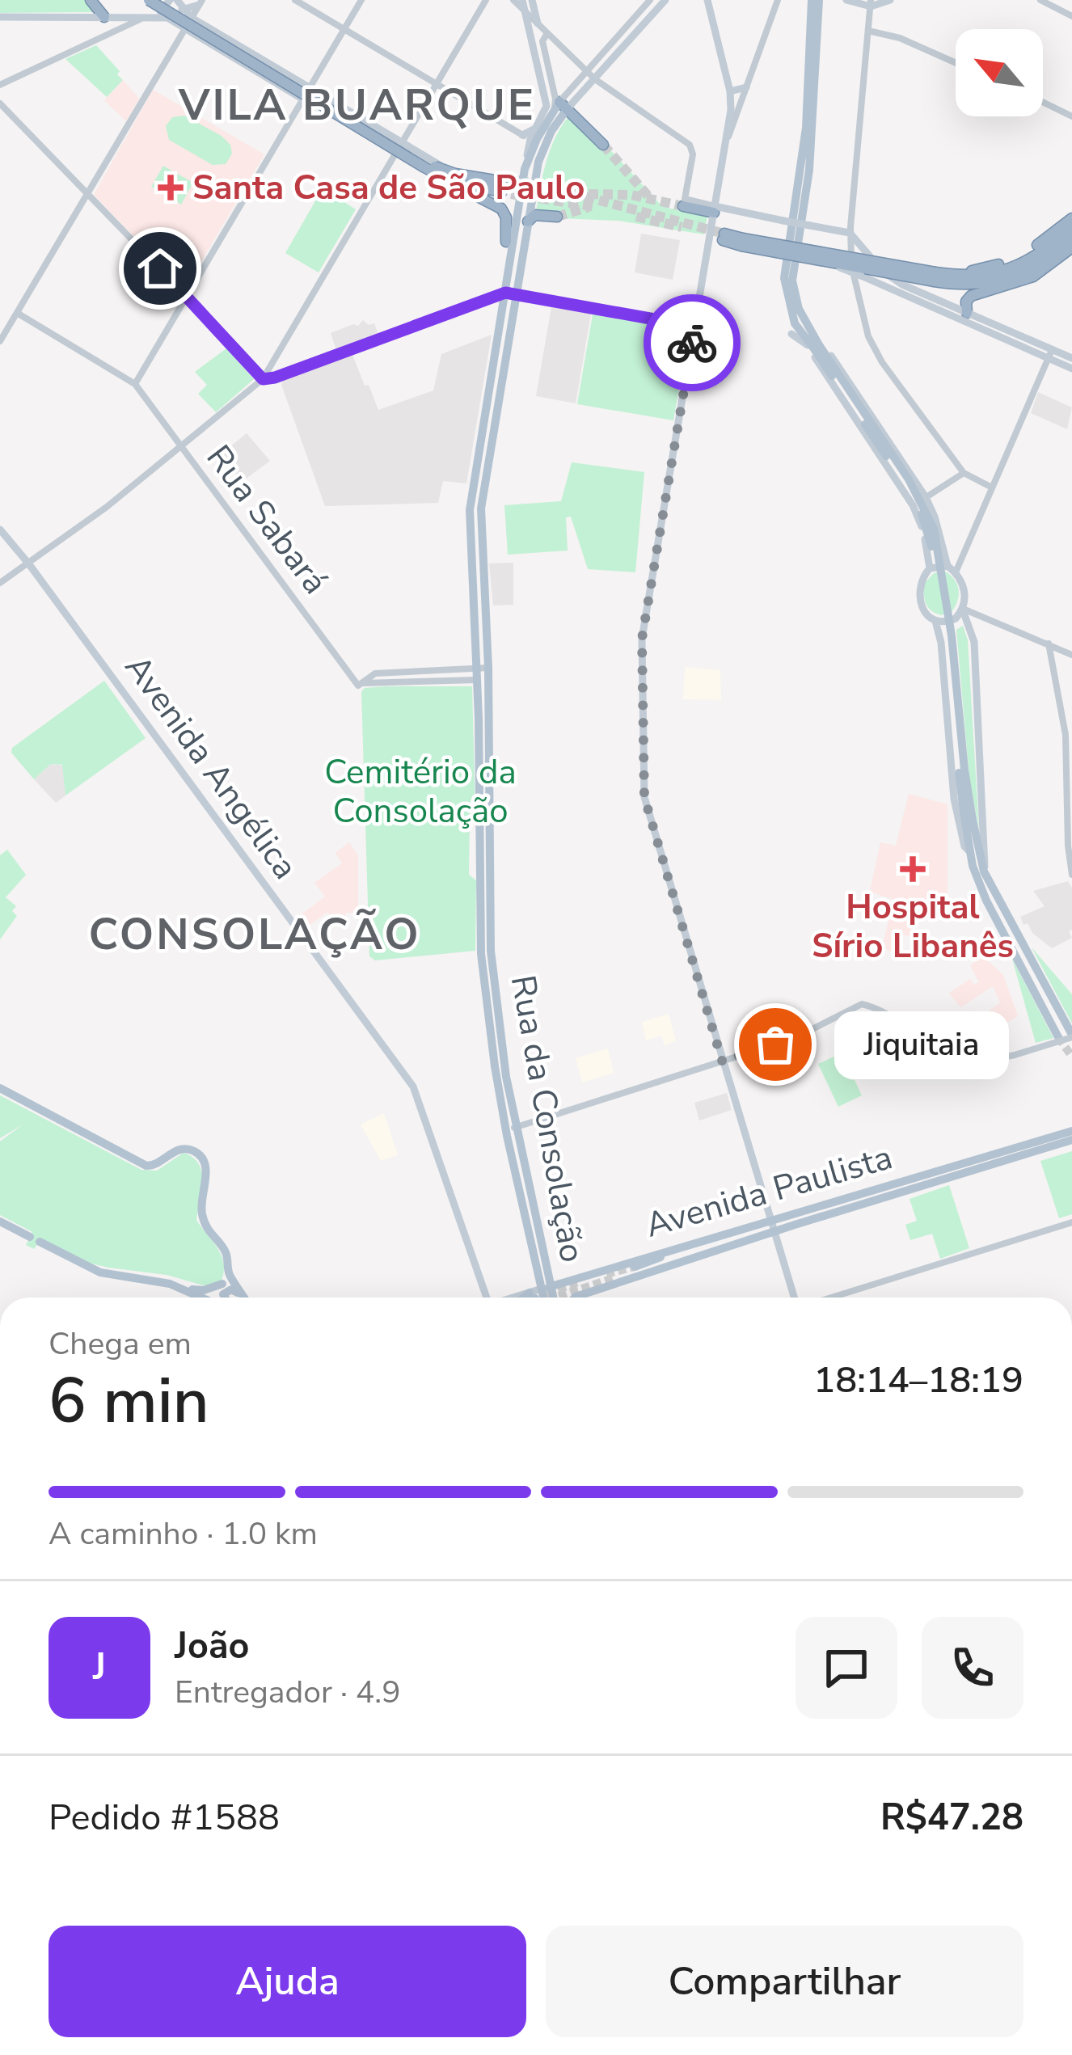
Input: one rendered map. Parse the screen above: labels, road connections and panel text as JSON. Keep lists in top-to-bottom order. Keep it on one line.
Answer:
{"streets":{"main road":["Avenida Angélica","Rua da Consolação","Avenida Paulista"],"street":["Rua Sabará"]},"crossings":[["Rua da Consolação","Avenida Paulista"]],"districts":["VILA BUARQUE","CONSOLAÇÃO"],"parks":["Cemitério da Consolação"],"places":{"health":["Santa Casa de São Paulo","Hospital Sírio Libanês"],"other":["Jiquitaia"]},"north":"top left","page":{"bubble":"Jiquitaia","heading":["6 min","Chega em","18:14–18:19"],"panel":["João","Entregador · 4.9","Pedido #1588","R$47.28"],"bar":"A caminho · 1.0 km","round":"J","buttons":["Ajuda","Compartilhar"]}}
